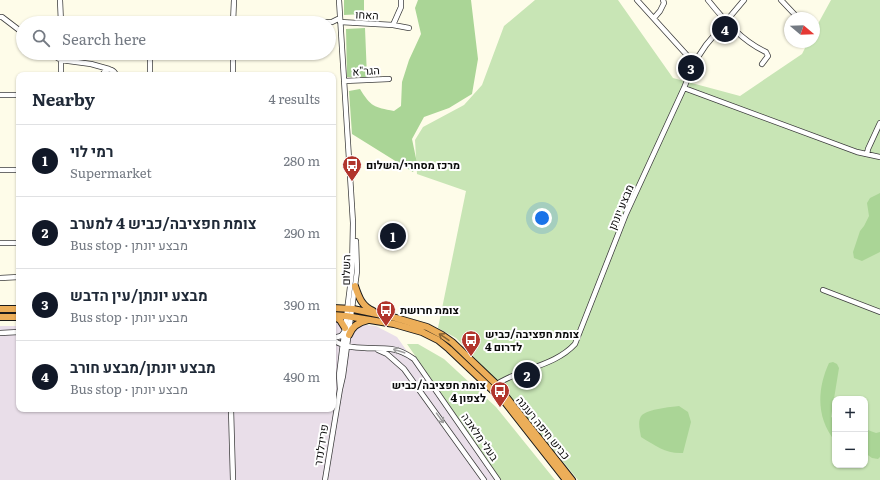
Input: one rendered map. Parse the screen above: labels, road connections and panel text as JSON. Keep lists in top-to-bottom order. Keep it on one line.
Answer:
{"streets":{"highway":["כביש חיפה רעננה"],"street":["האחו","הגר\"א","מבצע יונתן","השלום","בעלי מלאכה","פרידלנדר"]},"crossings":[["האחו","השלום"],["הגר\"א","השלום"],["מבצע יונתן","כביש חיפה רעננה"],["השלום","כביש חיפה רעננה"],["השלום","פרידלנדר"],["כביש חיפה רעננה","פרידלנדר"],["בעלי מלאכה","פרידלנדר"]],"places":{"bus stop":["מרכז מסחרי/השלום","צומת חרושת","צומת חפציבה/כביש 4 לדרום","צומת חפציבה/כביש 4 לצפון"]},"north":"right","page":{"pins":["4","3","1","2"],"search":"Search here","heading":["Nearby","4 results"],"list":[{"mark":"1","name":"רמי לוי","note":"Supermarket","value":"280 m"},{"mark":"2","name":"צומת חפציבה/כביש 4 למערב","note":"Bus stop · מבצע יונתן","value":"290 m"},{"mark":"3","name":"מבצע יונתן/עין הדבש","note":"Bus stop · מבצע יונתן","value":"390 m"},{"mark":"4","name":"מבצע יונתן/מבצע חורב","note":"Bus stop · מבצע יונתן","value":"490 m"}],"map_buttons":["+","−"]}}
